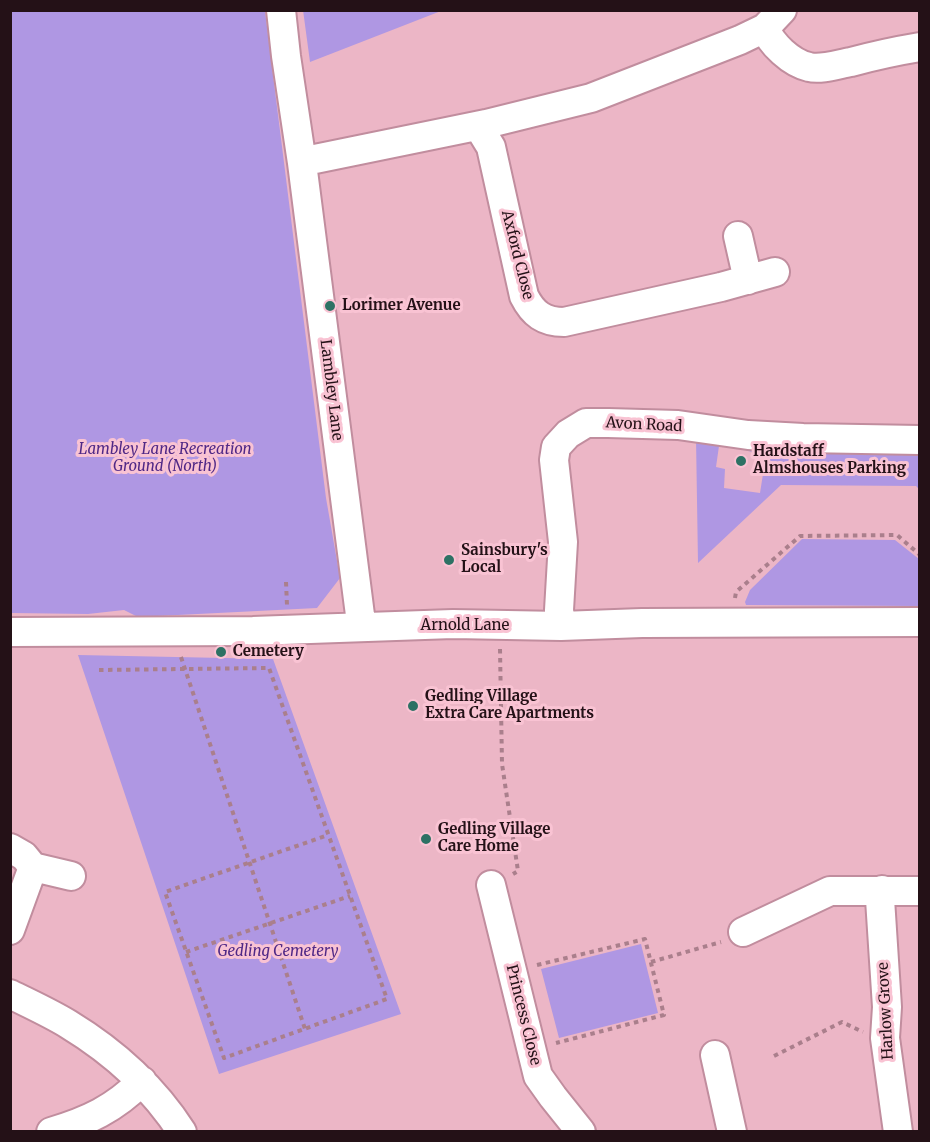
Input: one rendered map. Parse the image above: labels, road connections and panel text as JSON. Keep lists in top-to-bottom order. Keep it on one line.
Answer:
{"streets":{"street":["Axford Close","Lambley Lane","Avon Road","Arnold Lane","Harlow Grove","Princess Close"]},"crossings":[["Lambley Lane","Arnold Lane"],["Avon Road","Arnold Lane"]],"parks":["Lambley Lane Recreation Ground (North)","Gedling Cemetery"],"places":["Lorimer Avenue","Hardstaff Almshouses Parking","Sainsbury's Local","Cemetery","Gedling Village Extra Care Apartments","Gedling Village Care Home"]}
